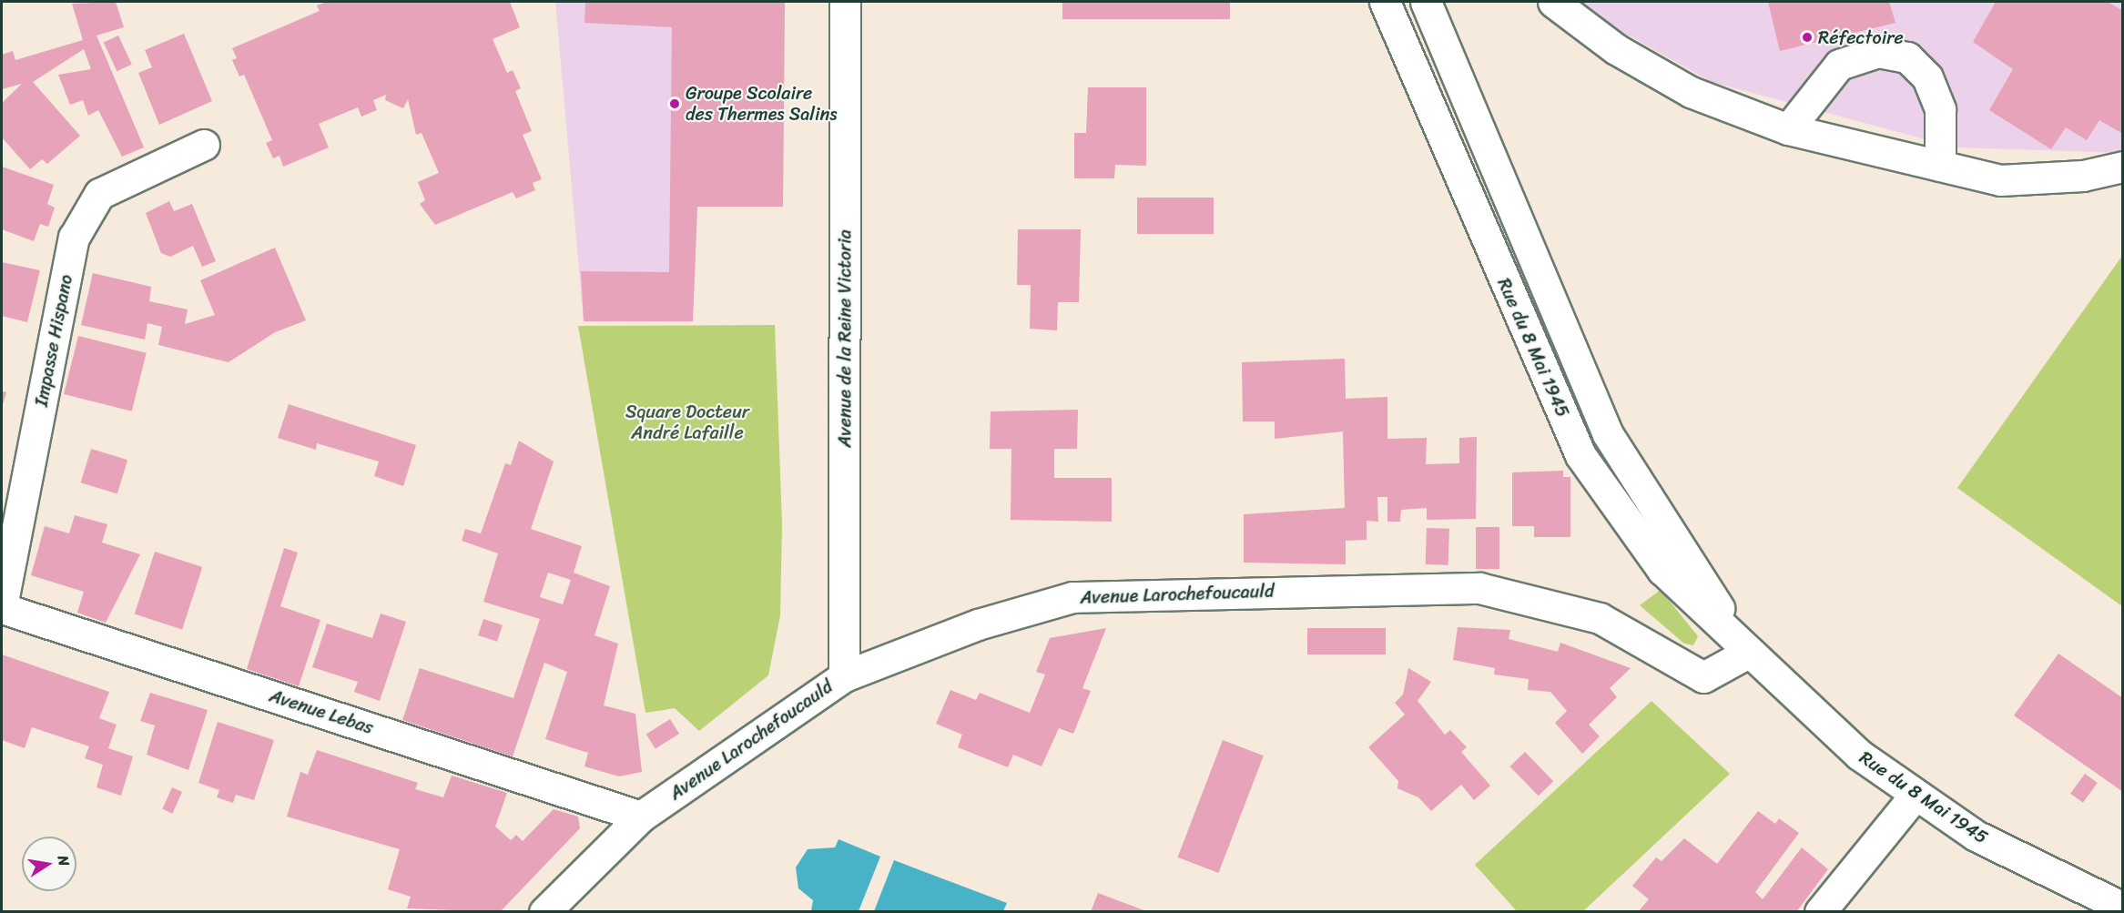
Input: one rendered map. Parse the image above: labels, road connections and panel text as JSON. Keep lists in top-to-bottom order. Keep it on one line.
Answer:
{"streets":{"street":["Avenue de la Reine Victoria","Impasse Hispano","Rue du 8 Mai 1945","Avenue Larochefoucauld","Avenue Lebas"]},"crossings":[["Avenue de la Reine Victoria","Avenue Larochefoucauld"],["Impasse Hispano","Avenue Lebas"],["Rue du 8 Mai 1945","Avenue Larochefoucauld"],["Avenue Larochefoucauld","Avenue Lebas"]],"parks":["Square Docteur André Lafaille"],"places":["Réfectoire","Groupe Scolaire des Thermes Salins"],"north":"right"}
